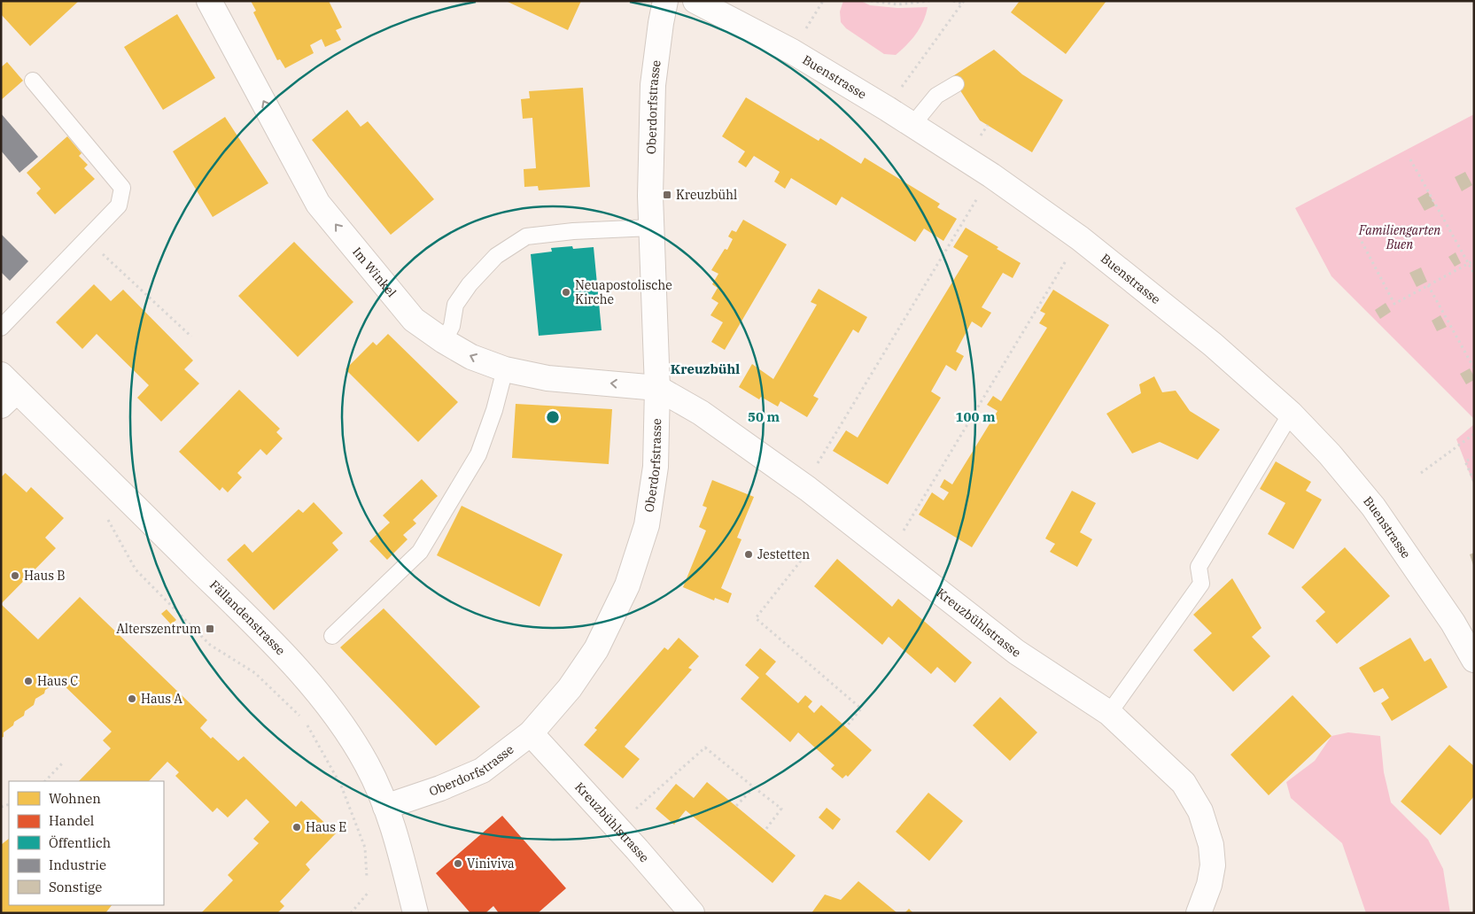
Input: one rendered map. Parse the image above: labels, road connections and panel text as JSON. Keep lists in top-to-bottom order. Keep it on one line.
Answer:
{"streets":{"street":["Buenstrasse","Oberdorfstrasse","Im Winkel","Fällandenstrasse","Kreuzbühlstrasse"]},"crossings":[["Oberdorfstrasse","Im Winkel"],["Oberdorfstrasse","Fällandenstrasse"],["Oberdorfstrasse","Kreuzbühlstrasse"],["Im Winkel","Kreuzbühlstrasse"]],"one_way":["Im Winkel"],"districts":["Kreuzbühl"],"parks":["Familiengarten Buen"],"places":{"transit":["Kreuzbühl","Alterszentrum"],"other":["Neuapostolische Kirche","Jestetten","Haus B","Haus C","Haus A","Haus E","Viniviva"]},"legend":["Wohnen","Handel","Öffentlich","Industrie","Sonstige"],"rings":["50 m","100 m"]}
